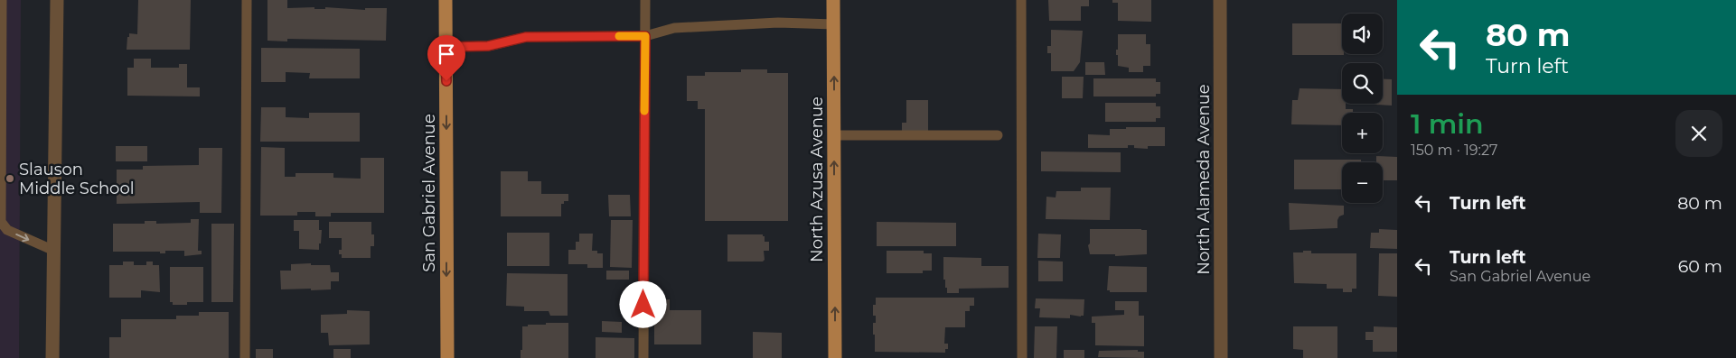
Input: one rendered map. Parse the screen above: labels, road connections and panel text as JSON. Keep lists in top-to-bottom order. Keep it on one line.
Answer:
{"streets":{"main road":["North Azusa Avenue","San Gabriel Avenue"],"street":["North Alameda Avenue"]},"one_way":["North Azusa Avenue","San Gabriel Avenue"],"places":["Slauson Middle School"],"page":{"turn":["80 m","Turn left"],"map_buttons":["+","−"],"heading":["1 min","150 m · 19:27"],"list":[{"name":"Turn left","value":"80 m"},{"name":"Turn left","note":"San Gabriel Avenue","value":"60 m"}]}}
